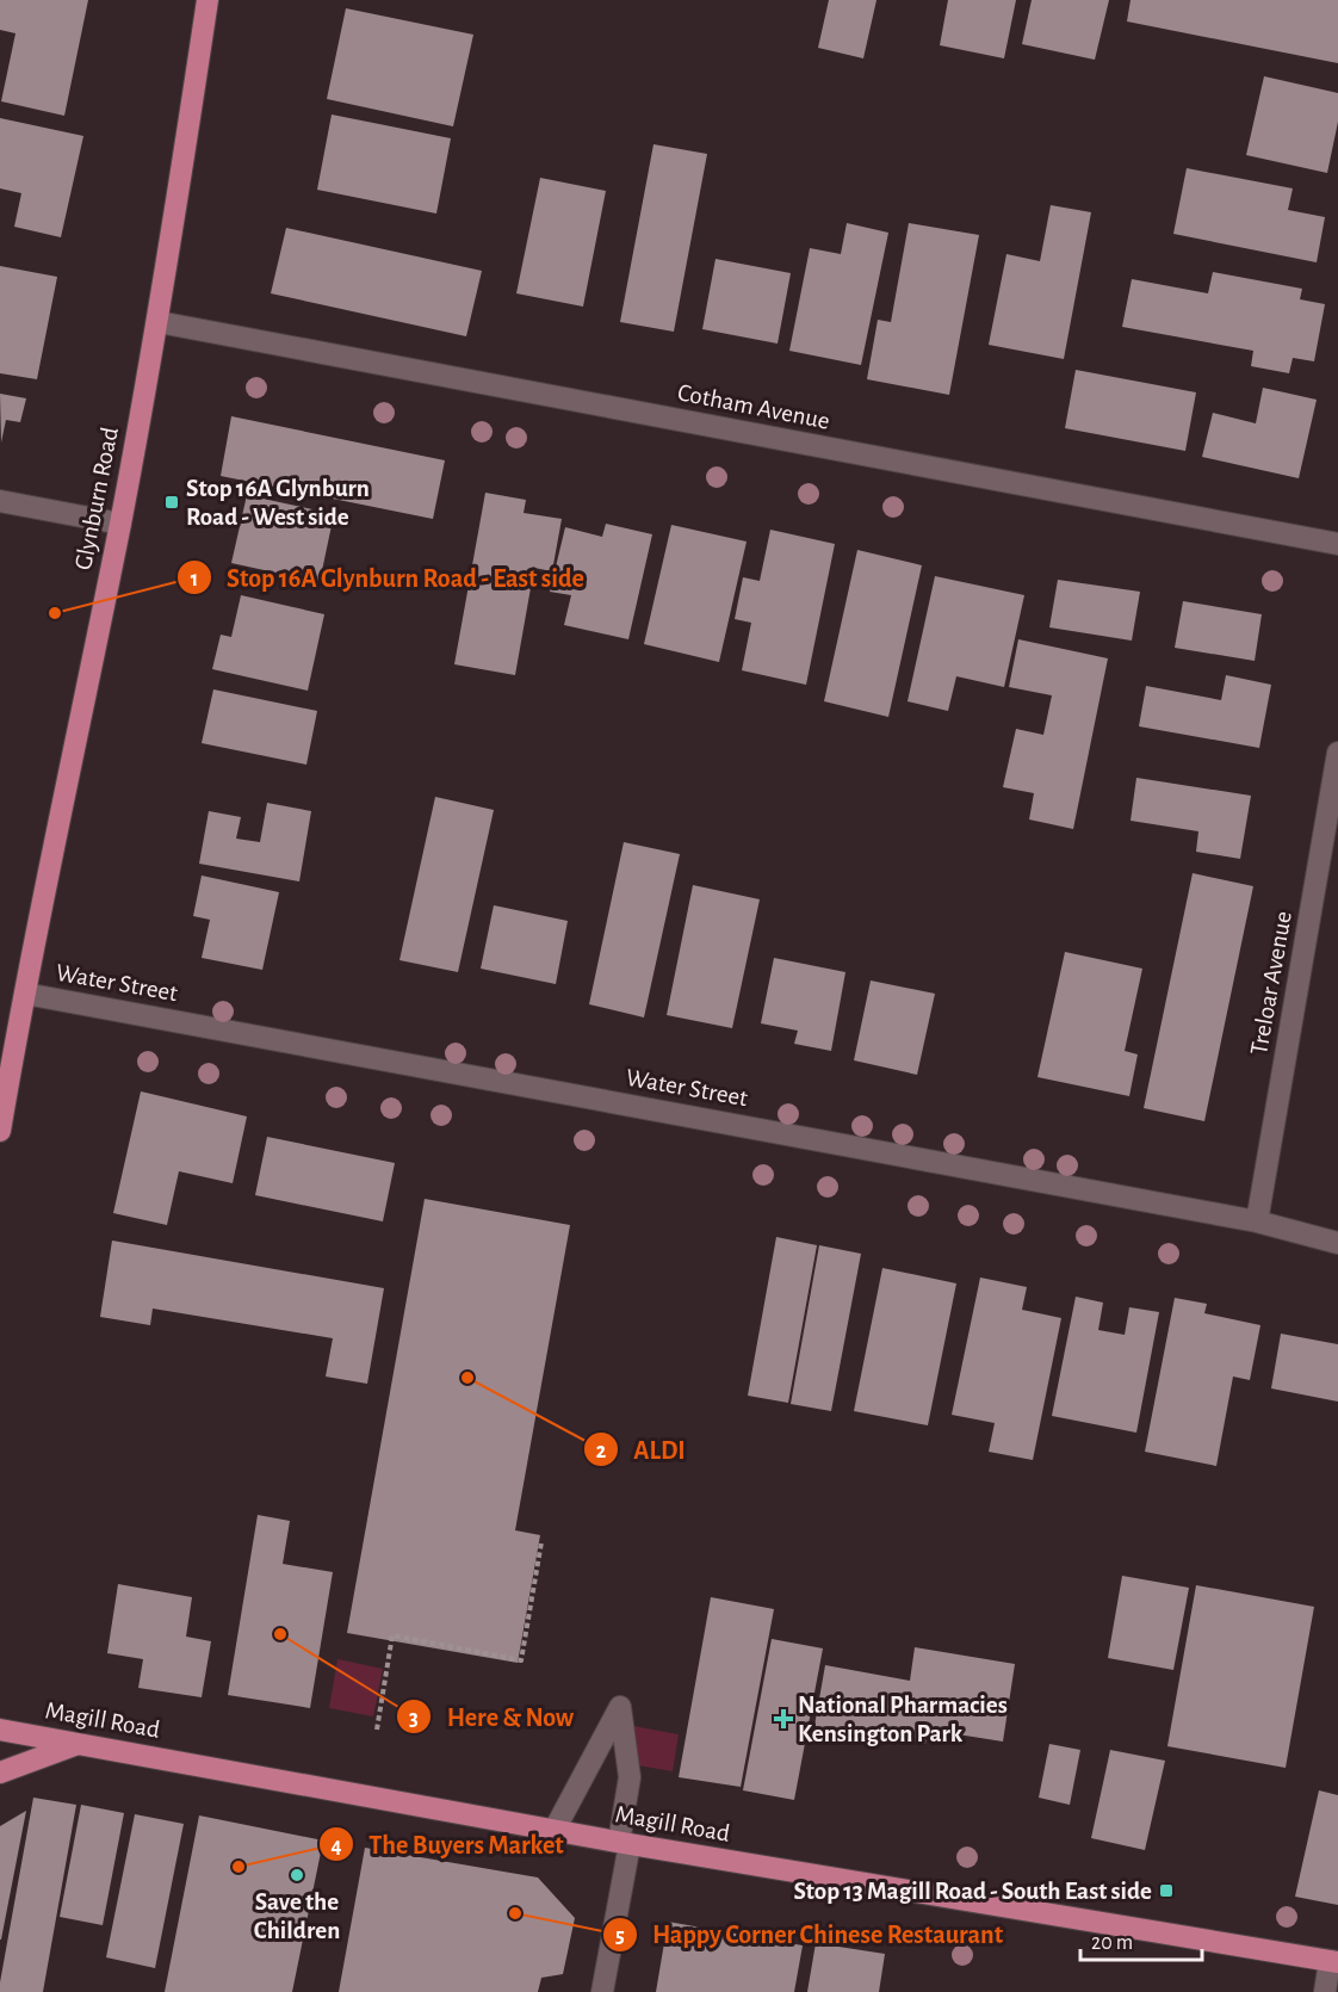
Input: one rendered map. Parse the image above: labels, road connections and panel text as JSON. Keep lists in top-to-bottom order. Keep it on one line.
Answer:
{"streets":{"main road":["Glynburn Road","Magill Road"],"street":["Cotham Avenue","Water Street","Treloar Avenue"]},"crossings":[["Cotham Avenue","Glynburn Road"],["Glynburn Road","Water Street"],["Water Street","Treloar Avenue"]],"places":{"transit":["Stop 16A Glynburn Road - West side","Stop 13 Magill Road - South East side"],"other":["Stop 16A Glynburn Road - East side","ALDI","Here & Now","The Buyers Market","Save the Children","Happy Corner Chinese Restaurant"],"health":["National Pharmacies Kensington Park"]},"scale_bar":"20 m"}
